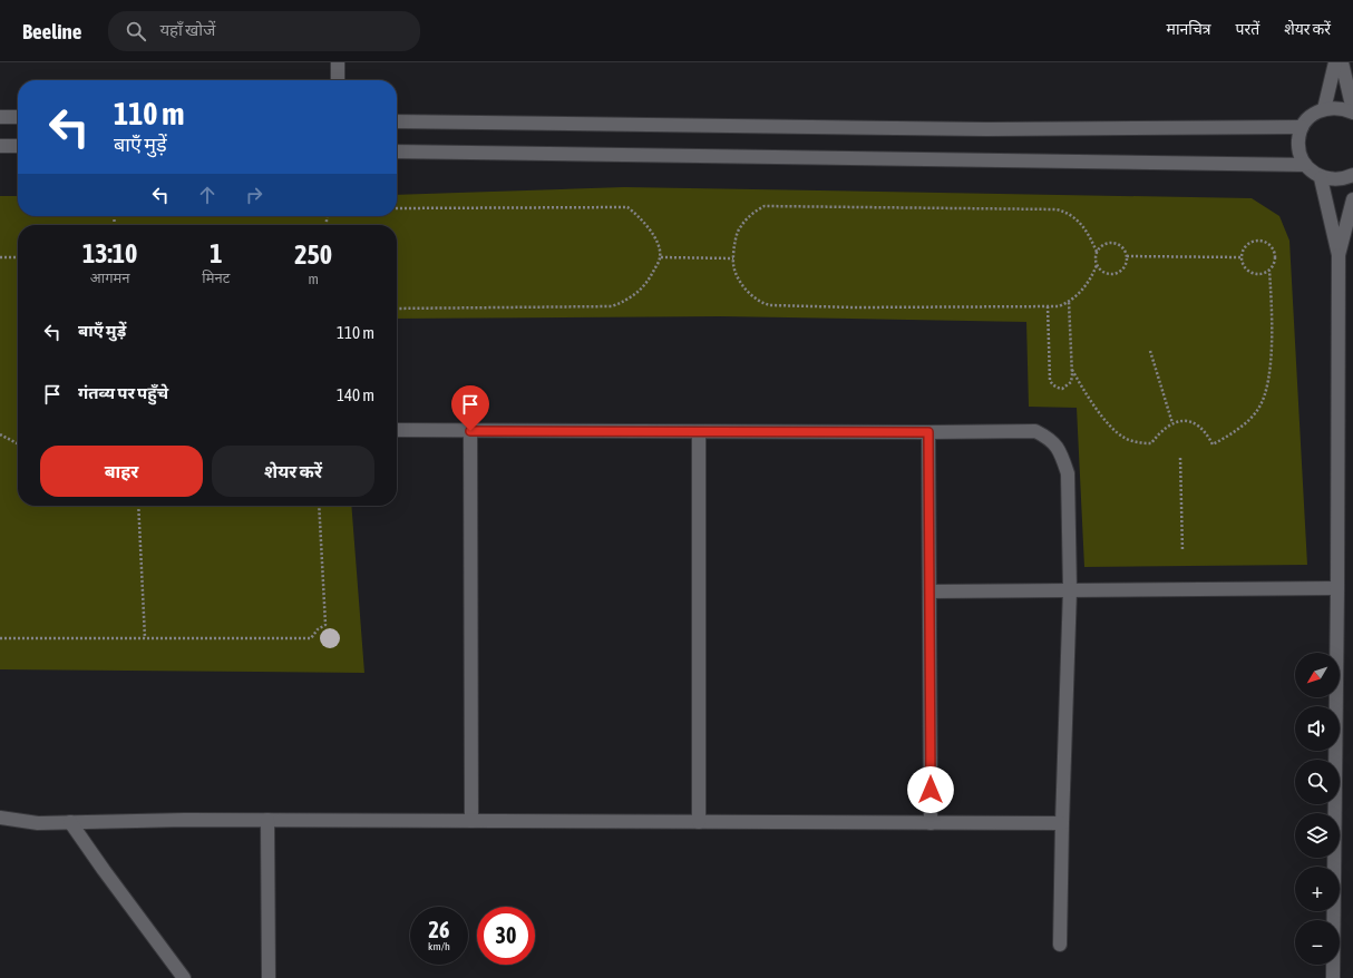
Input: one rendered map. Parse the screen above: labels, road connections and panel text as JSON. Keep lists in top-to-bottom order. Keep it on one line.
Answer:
{"north":"bottom left","page":{"header":"Beeline","search":"यहाँ खोजें","nav":["मानचित्र","परतें","शेयर करें"],"turn":["110 m","बाएँ मुड़ें"],"eta":["13:10","आगमन","1","मिनट","250","m"],"list":[{"name":"बाएँ मुड़ें","value":"110 m"},{"name":"गंतव्य पर पहुँचे","value":"140 m"}],"buttons":["बाहर","शेयर करें"],"map_buttons":["+","−"],"speed":"26 km/h","limit":"30"}}
